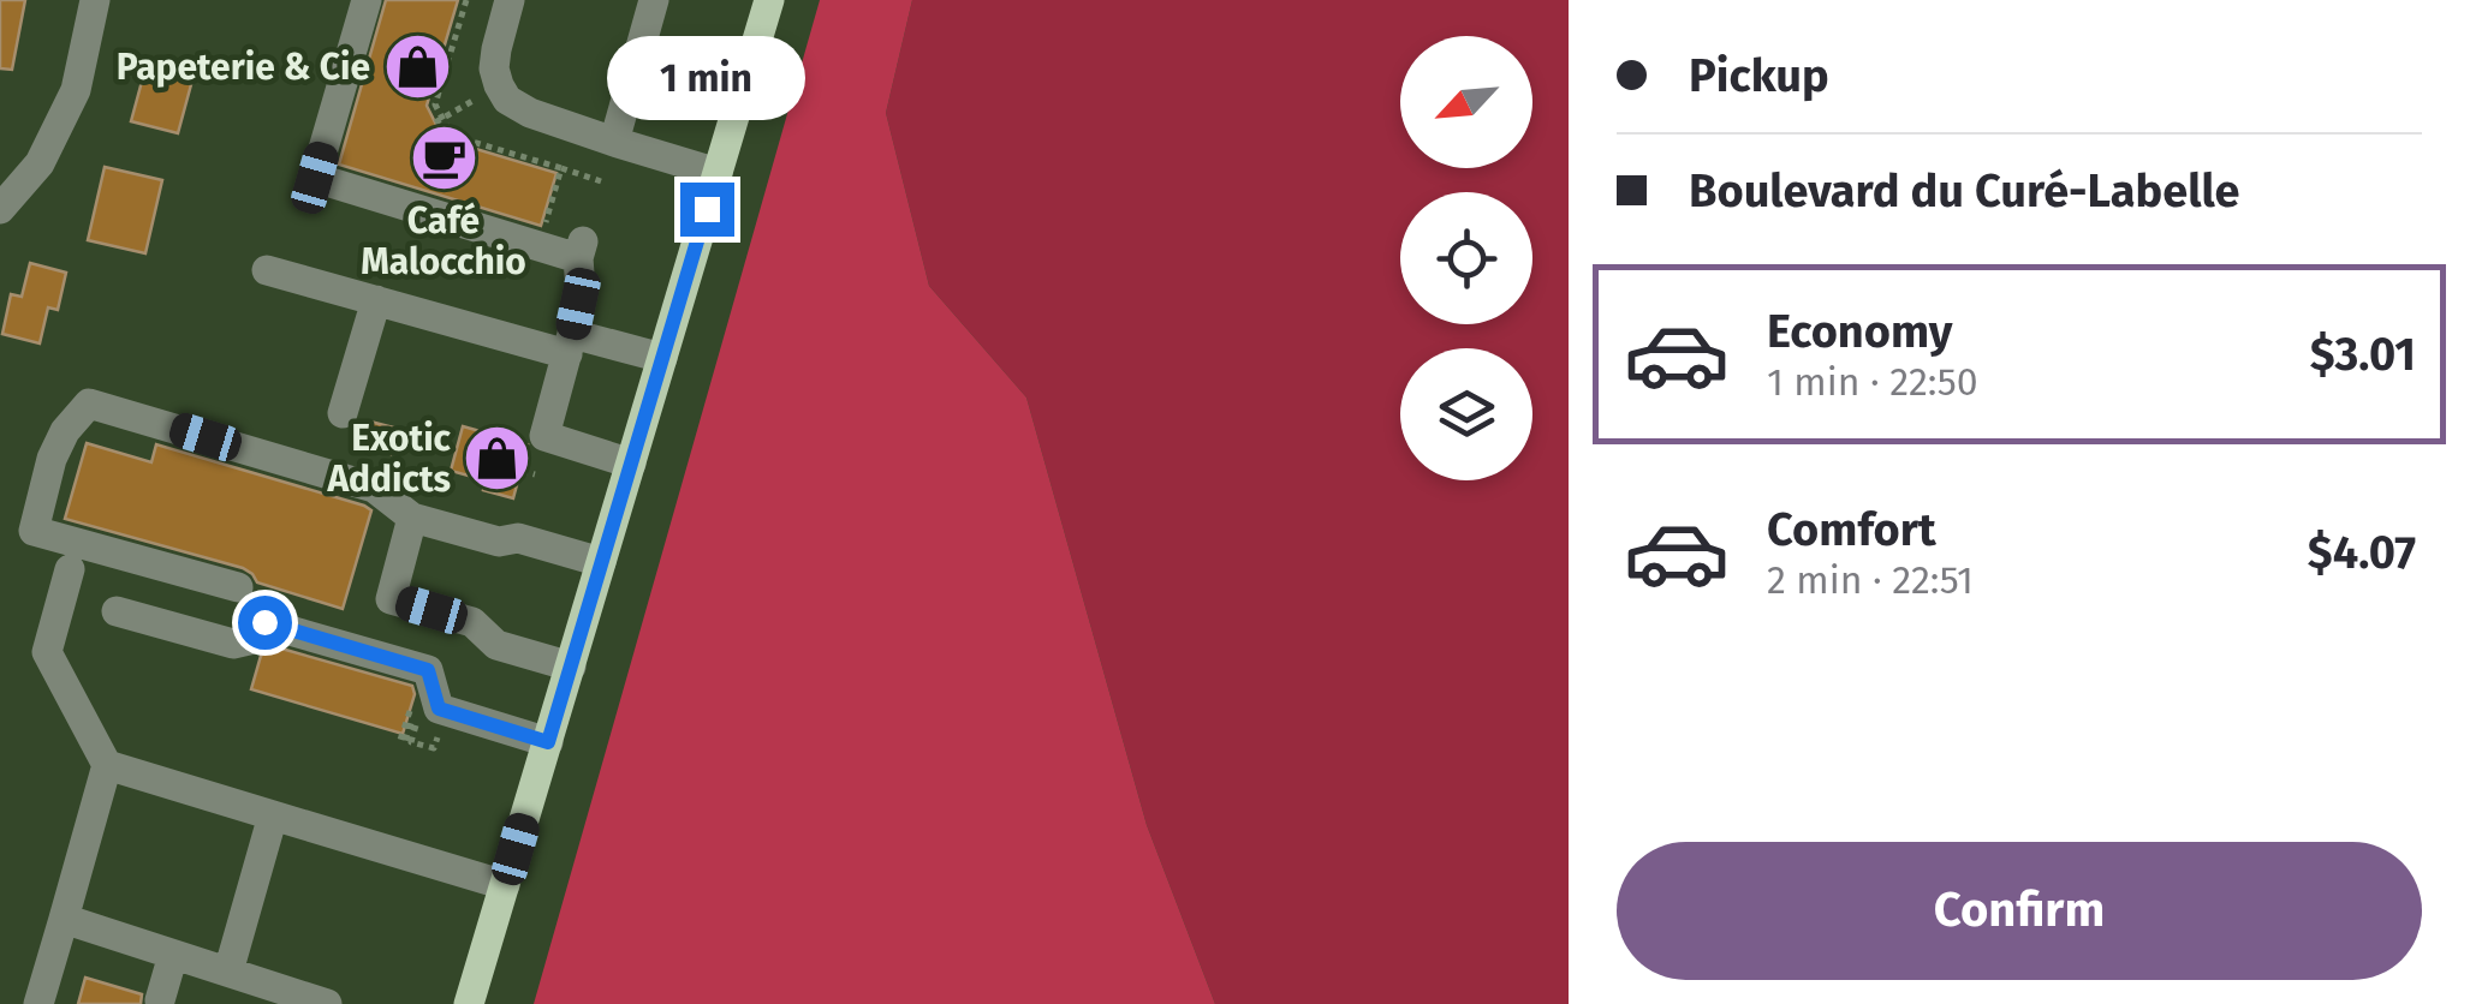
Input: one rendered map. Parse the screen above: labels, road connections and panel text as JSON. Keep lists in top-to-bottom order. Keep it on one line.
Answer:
{"places":{"shop":["Papeterie & Cie","Exotic Addicts"],"cafe":["Café Malocchio"]},"north":"bottom left","page":{"banner":["Pickup","Boulevard du Curé-Labelle"],"bubble":"1 min","list":[{"name":"Economy","note":"1 min · 22:50","value":"$3.01"},{"name":"Comfort","note":"2 min · 22:51","value":"$4.07"}],"buttons":"Confirm"}}
